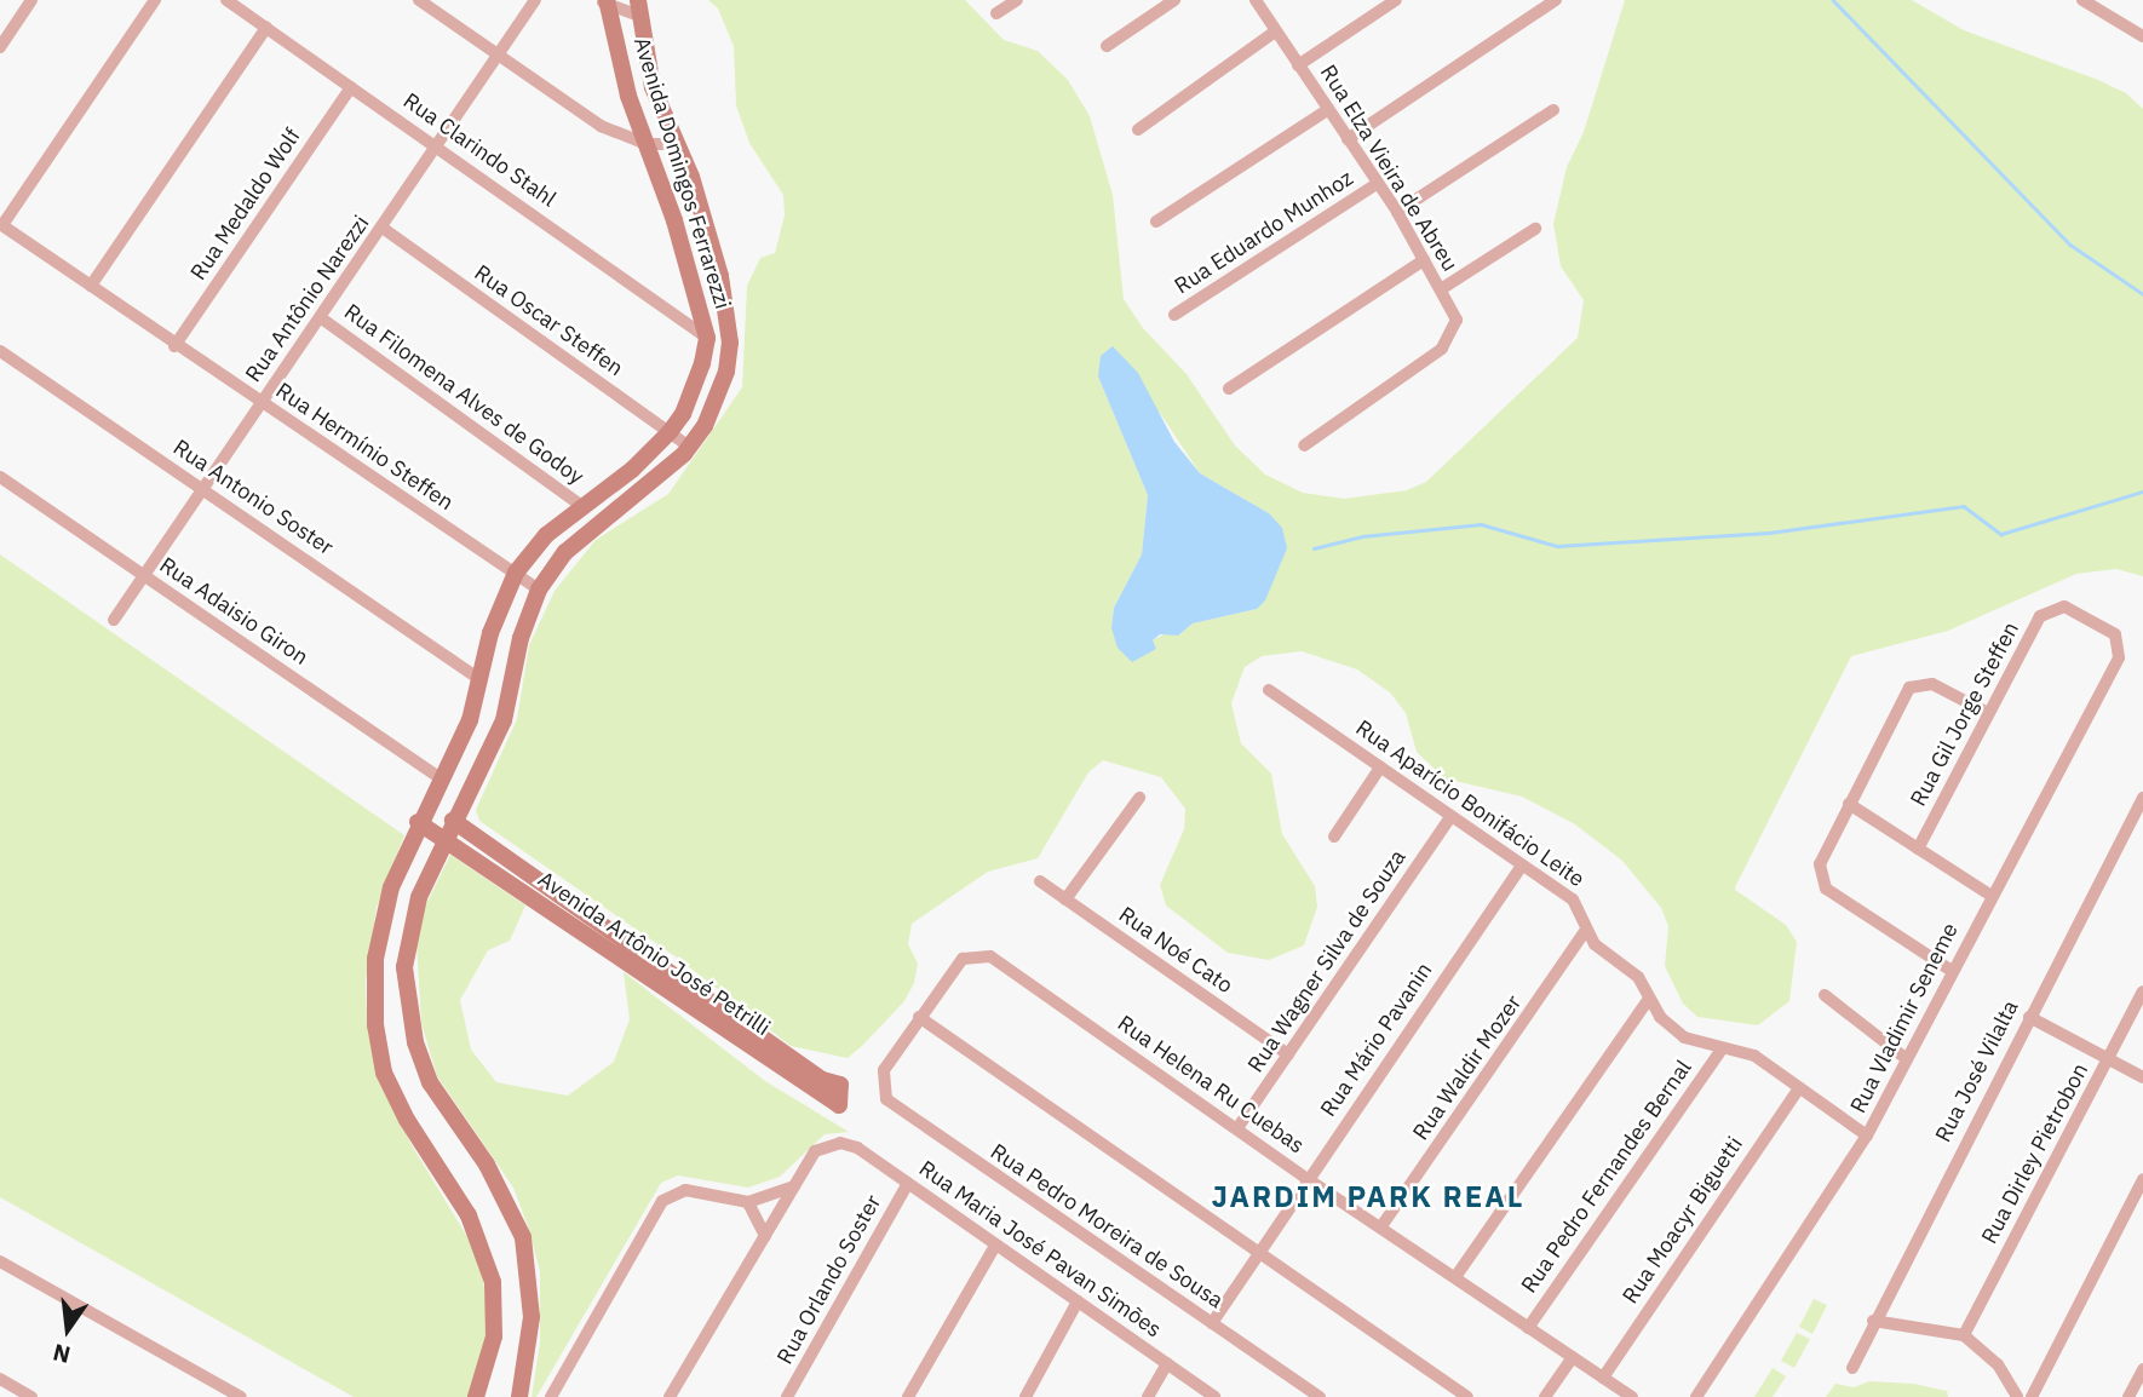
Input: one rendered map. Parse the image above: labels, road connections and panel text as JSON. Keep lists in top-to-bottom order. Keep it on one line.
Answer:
{"streets":{"main road":["Avenida Domingos Ferrarezzi","Avenida Artônio José Petrilli"],"street":["Rua Clarindo Stahl","Rua Elza Vieira de Abreu","Rua Medaldo Wolf","Rua Eduardo Munhoz","Rua Antônio Narezzi","Rua Oscar Steffen","Rua Filomena Alves de Godoy","Rua Hermínio Steffen","Rua Antonio Soster","Rua Adaisio Giron","Rua Gil Jorge Steffen","Rua Aparício Bonifácio Leite","Rua Noé Cato","Rua Wagner Silva de Souza","Rua Vladimir Seneme","Rua Mário Pavanin","Rua Waldir Mozer","Rua José Vilalta","Rua Helena Ru Cuebas","Rua Dirley Pietrobon","Rua Pedro Fernandes Bernal","Rua Moacyr Biguetti","Rua Pedro Moreira de Sousa","Rua Maria José Pavan Simões","Rua Orlando Soster"]},"crossings":[["Rua Clarindo Stahl","Avenida Domingos Ferrarezzi"],["Rua Clarindo Stahl","Rua Medaldo Wolf"],["Rua Clarindo Stahl","Rua Antônio Narezzi"],["Rua Elza Vieira de Abreu","Rua Eduardo Munhoz"],["Avenida Domingos Ferrarezzi","Rua Oscar Steffen"],["Avenida Domingos Ferrarezzi","Rua Filomena Alves de Godoy"],["Avenida Domingos Ferrarezzi","Rua Hermínio Steffen"],["Avenida Domingos Ferrarezzi","Rua Antonio Soster"],["Avenida Domingos Ferrarezzi","Rua Adaisio Giron"],["Avenida Domingos Ferrarezzi","Avenida Artônio José Petrilli"],["Rua Medaldo Wolf","Rua Hermínio Steffen"],["Rua Antônio Narezzi","Rua Oscar Steffen"],["Rua Antônio Narezzi","Rua Filomena Alves de Godoy"],["Rua Antônio Narezzi","Rua Hermínio Steffen"],["Rua Antônio Narezzi","Rua Antonio Soster"],["Rua Antônio Narezzi","Rua Adaisio Giron"],["Rua Gil Jorge Steffen","Rua Vladimir Seneme"],["Rua Aparício Bonifácio Leite","Rua Wagner Silva de Souza"],["Rua Aparício Bonifácio Leite","Rua Vladimir Seneme"],["Rua Aparício Bonifácio Leite","Rua Mário Pavanin"],["Rua Aparício Bonifácio Leite","Rua Waldir Mozer"],["Rua Aparício Bonifácio Leite","Rua Pedro Fernandes Bernal"],["Rua Aparício Bonifácio Leite","Rua Moacyr Biguetti"],["Rua Noé Cato","Rua Wagner Silva de Souza"],["Rua Wagner Silva de Souza","Rua Helena Ru Cuebas"],["Rua Mário Pavanin","Rua Helena Ru Cuebas"],["Rua Mário Pavanin","Rua Pedro Moreira de Sousa"],["Rua Waldir Mozer","Rua Helena Ru Cuebas"],["Rua Helena Ru Cuebas","Rua Pedro Fernandes Bernal"],["Rua Helena Ru Cuebas","Rua Moacyr Biguetti"],["Rua Helena Ru Cuebas","Rua Pedro Moreira de Sousa"],["Rua Maria José Pavan Simões","Rua Orlando Soster"]],"districts":["JARDIM PARK REAL"],"north":"bottom"}
